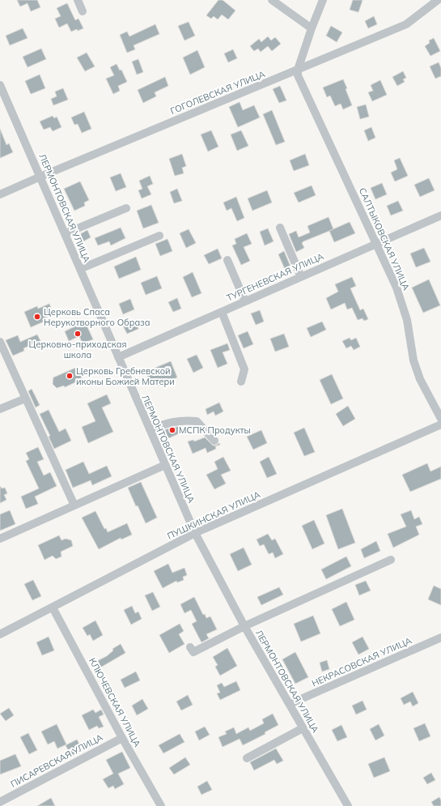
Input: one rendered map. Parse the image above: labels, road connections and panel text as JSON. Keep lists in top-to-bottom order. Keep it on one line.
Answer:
{"streets":{"street":["ГОГОЛЕВСКАЯ УЛИЦА","ЛЕРМОНТОВСКАЯ УЛИЦА","САЛТЫКОВСКАЯ УЛИЦА","ТУРГЕНЕВСКАЯ УЛИЦА","ПУШКИНСКАЯ УЛИЦА","НЕКРАСОВСКАЯ УЛИЦА","КЛЮЧЕВСКАЯ УЛИЦА","ПИСАРЕВСКАЯ УЛИЦА"]},"crossings":[["ГОГОЛЕВСКАЯ УЛИЦА","ЛЕРМОНТОВСКАЯ УЛИЦА"],["ГОГОЛЕВСКАЯ УЛИЦА","САЛТЫКОВСКАЯ УЛИЦА"],["ЛЕРМОНТОВСКАЯ УЛИЦА","ТУРГЕНЕВСКАЯ УЛИЦА"],["ЛЕРМОНТОВСКАЯ УЛИЦА","ПУШКИНСКАЯ УЛИЦА"],["ЛЕРМОНТОВСКАЯ УЛИЦА","НЕКРАСОВСКАЯ УЛИЦА"],["САЛТЫКОВСКАЯ УЛИЦА","ТУРГЕНЕВСКАЯ УЛИЦА"],["ПУШКИНСКАЯ УЛИЦА","КЛЮЧЕВСКАЯ УЛИЦА"],["КЛЮЧЕВСКАЯ УЛИЦА","ПИСАРЕВСКАЯ УЛИЦА"]],"places":["Церковь Спаса Нерукотворного Образа","Церковно-приходская школа","Церковь Гребневской иконы Божией Матери","МСПК Продукты"]}
